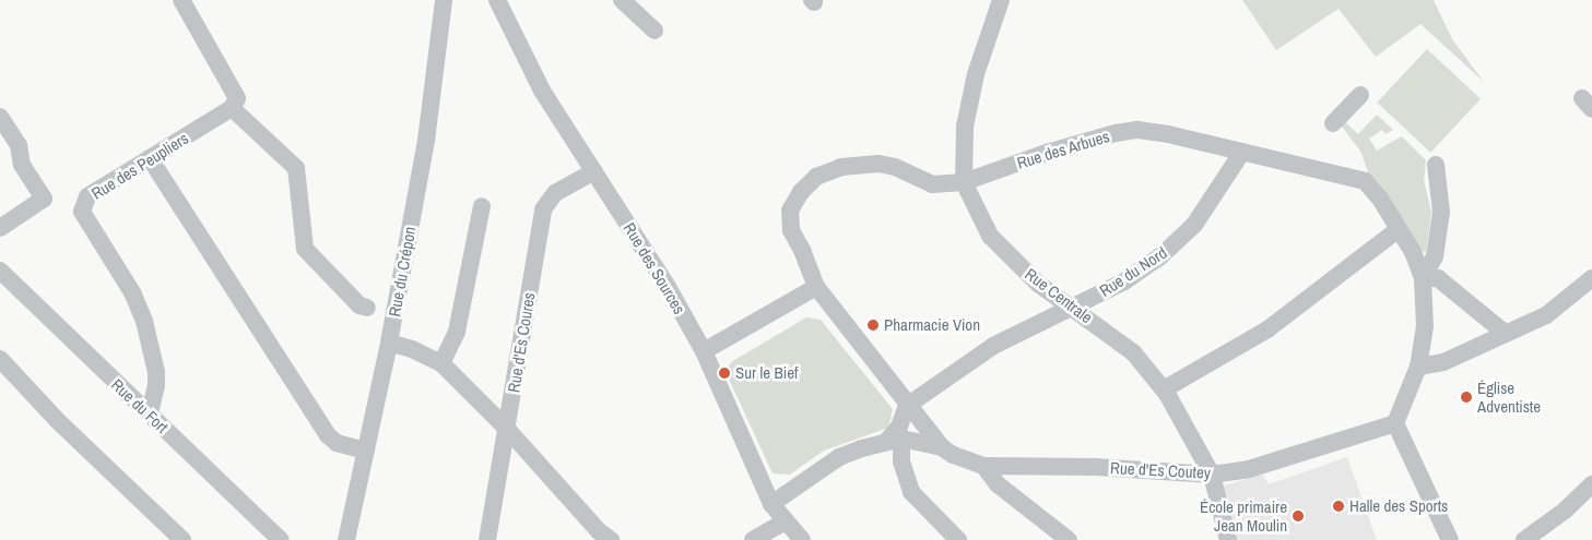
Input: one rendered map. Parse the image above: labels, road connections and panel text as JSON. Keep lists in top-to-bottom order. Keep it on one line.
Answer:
{"streets":{"street":["Rue des Arbues","Rue des Peupliers","Rue des Sources","Rue du Crépon","Rue du Nord","Rue Centrale","Rue d'Es Coures","Rue du Fort","Rue d'Es Coutey"]},"crossings":[["Rue des Arbues","Rue du Nord"],["Rue des Arbues","Rue Centrale"],["Rue des Arbues","Rue d'Es Coutey"],["Rue des Peupliers","Rue du Fort"],["Rue des Sources","Rue d'Es Coures"],["Rue du Nord","Rue Centrale"],["Rue Centrale","Rue d'Es Coutey"]],"places":["Pharmacie Vion","Sur le Bief","Église Adventiste","Halle des Sports","École primaire Jean Moulin"]}
